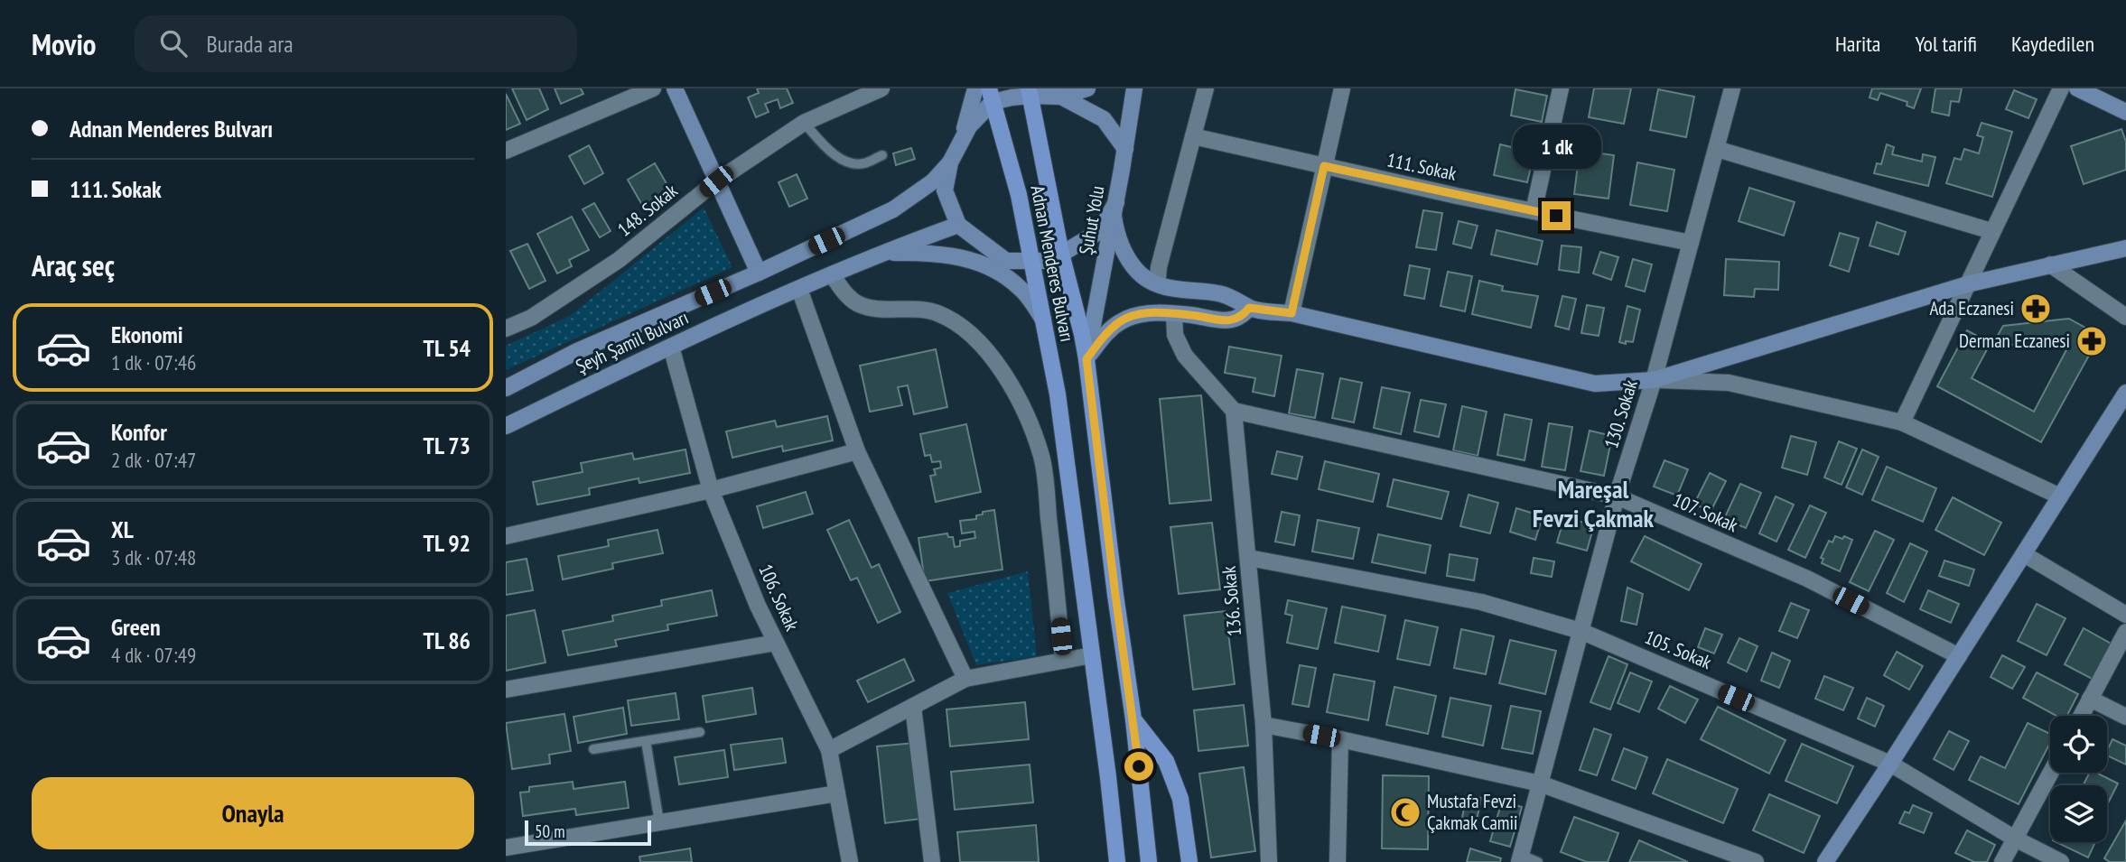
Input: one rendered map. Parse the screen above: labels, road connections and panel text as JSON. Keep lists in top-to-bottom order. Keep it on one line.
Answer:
{"streets":{"main road":["Şuhut Yolu","Adnan Menderes Bulvarı","Şeyh Şamil Bulvarı"],"street":["111. Sokak","148. Sokak","130. Sokak","107. Sokak","106. Sokak","136. Sokak","105. Sokak"]},"crossings":[["111. Sokak","130. Sokak"],["Şuhut Yolu","Adnan Menderes Bulvarı"],["Şeyh Şamil Bulvarı","106. Sokak"],["130. Sokak","107. Sokak"],["130. Sokak","105. Sokak"],["107. Sokak","136. Sokak"],["136. Sokak","105. Sokak"]],"districts":["Mareşal Fevzi Çakmak"],"places":{"pharmacy":["Ada Eczanesi","Derman Eczanesi"],"mosque":["Mustafa Fevzi Çakmak Camii"]},"scale_bar":"50 m","page":{"header":"Movio","search":"Burada ara","nav":["Harita","Yol tarifi","Kaydedilen"],"banner":["Adnan Menderes Bulvarı","111. Sokak"],"bubble":"1 dk","heading":"Araç seç","list":[{"name":"Ekonomi","note":"1 dk · 07:46","value":"TL 54"},{"name":"Konfor","note":"2 dk · 07:47","value":"TL 73"},{"name":"XL","note":"3 dk · 07:48","value":"TL 92"},{"name":"Green","note":"4 dk · 07:49","value":"TL 86"}],"buttons":"Onayla","scale":"50 m"}}
